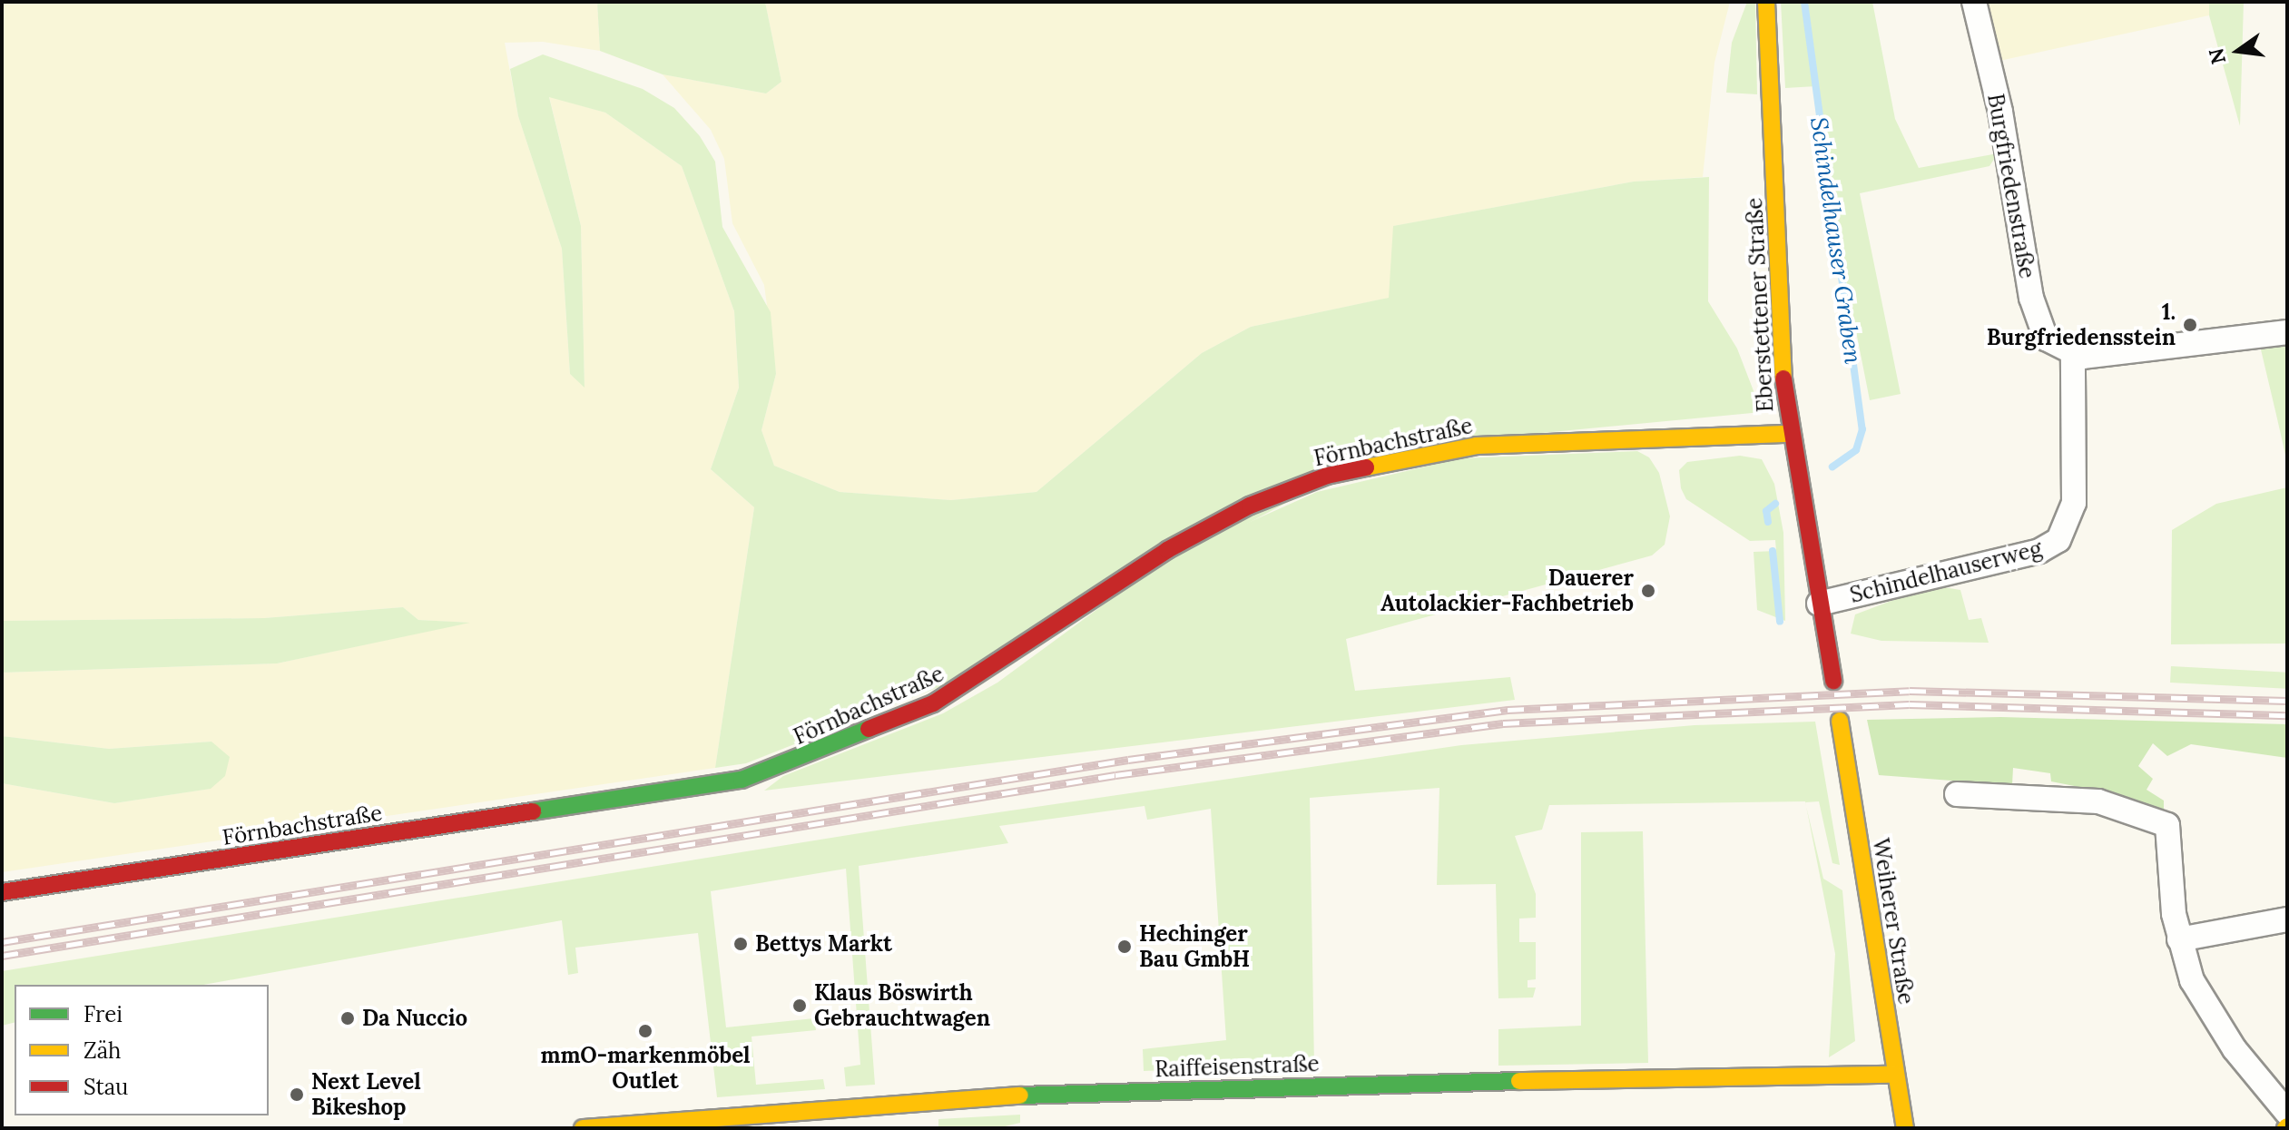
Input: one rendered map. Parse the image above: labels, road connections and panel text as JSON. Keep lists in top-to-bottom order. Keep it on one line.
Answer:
{"streets":{"street":["Burgfriedenstraße","Eberstettener Straße","Förnbachstraße","Schindelhauserweg","Weiherer Straße","Raiffeisenstraße"]},"crossings":[["Burgfriedenstraße","Schindelhauserweg"],["Eberstettener Straße","Förnbachstraße"],["Eberstettener Straße","Schindelhauserweg"],["Weiherer Straße","Raiffeisenstraße"]],"water":["Schindelhauser Graben"],"places":["1. Burgfriedensstein","Dauerer Autolackier-Fachbetrieb","Bettys Markt","Hechinger Bau GmbH","Klaus Böswirth Gebrauchtwagen","Da Nuccio","mmO-markenmöbel Outlet","Next Level Bikeshop"],"legend":["Frei","Zäh","Stau"],"north":"left"}
